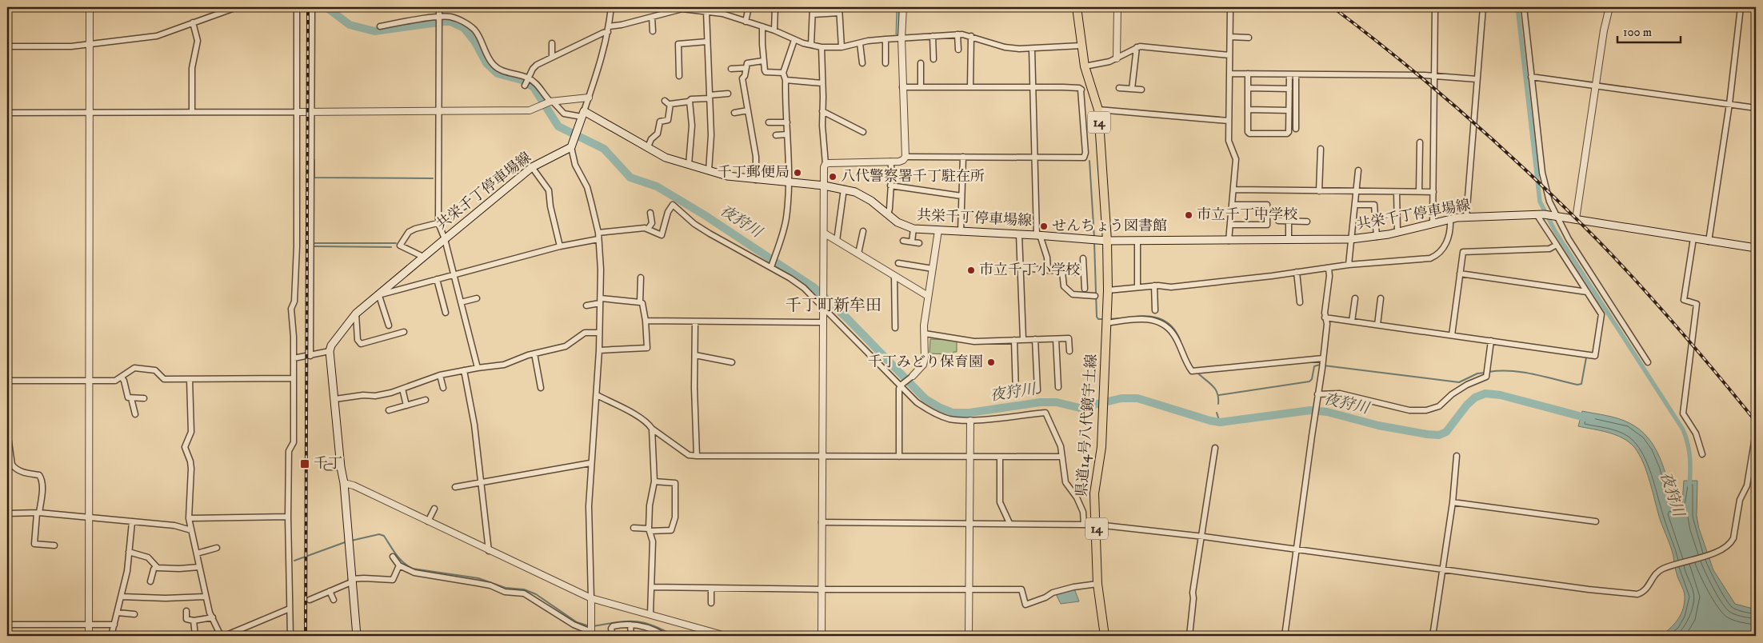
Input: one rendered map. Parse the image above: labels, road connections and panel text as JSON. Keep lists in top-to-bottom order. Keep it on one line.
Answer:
{"streets":{"main road":["14","共栄千丁停車場線","県道14号八代鏡宇土線"]},"crossings":[["14","共栄千丁停車場線"],["14","県道14号八代鏡宇土線"],["共栄千丁停車場線","県道14号八代鏡宇土線"]],"districts":["千丁町新牟田"],"water":["夜狩川"],"places":{"other":["千丁郵便局","八代警察署千丁駐在所","市立千丁中学校","せんちょう図書館","市立千丁小学校","千丁みどり保育園"],"transit":["千丁"]},"scale_bar":"100 m"}
